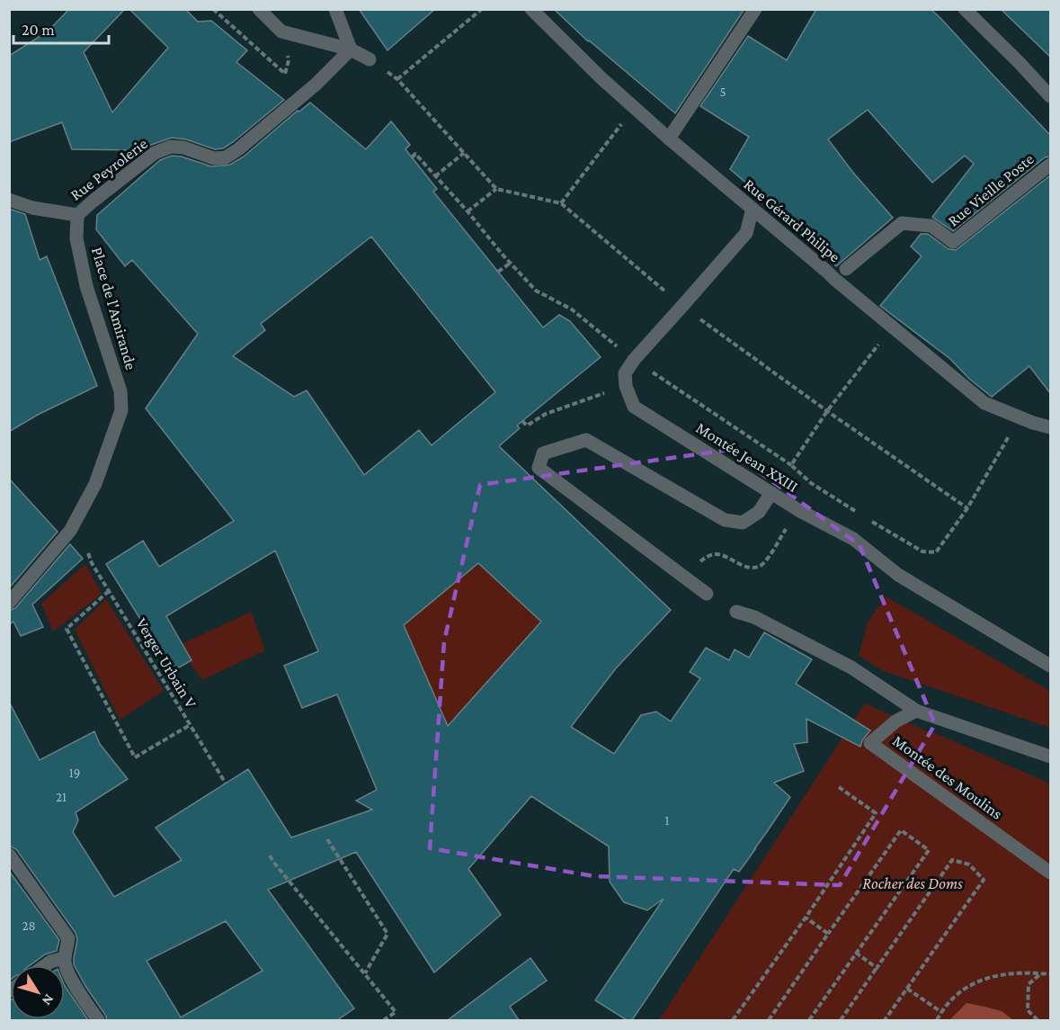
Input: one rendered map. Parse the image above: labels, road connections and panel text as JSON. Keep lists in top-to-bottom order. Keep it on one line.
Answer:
{"streets":{"street":["Rue Peyrolerie","Rue Vieille Poste","Rue Gérard Philipe","Place de l'Amirande","Montée Jean XXIII","Montée des Moulins"],"path":["Verger Urbain V"]},"crossings":[["Rue Peyrolerie","Place de l'Amirande"],["Rue Gérard Philipe","Montée Jean XXIII"]],"parks":["Rocher des Doms"],"house_numbers":["5","19","21","1","28"],"scale_bar":"20 m","north":"bottom right"}
